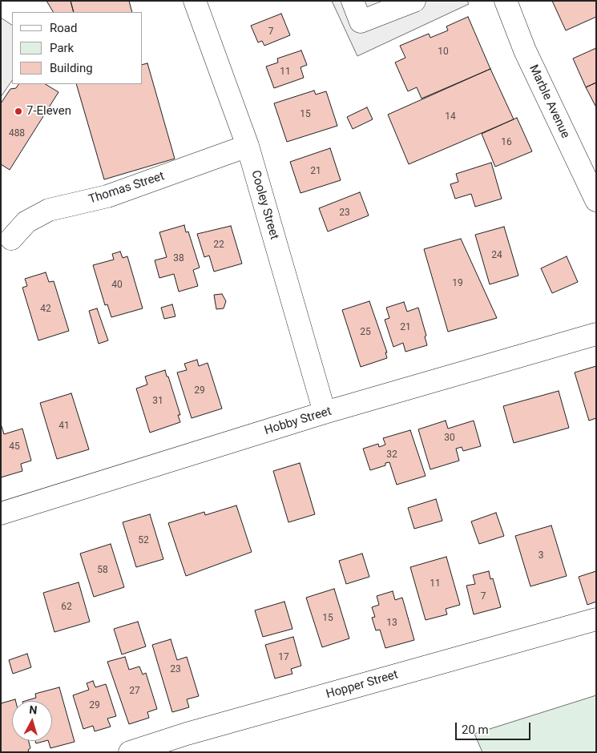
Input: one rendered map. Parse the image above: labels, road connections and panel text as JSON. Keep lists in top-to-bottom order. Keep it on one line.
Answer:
{"streets":{"street":["Marble Avenue","Thomas Street","Cooley Street","Hobby Street","Hopper Street"]},"crossings":[["Thomas Street","Cooley Street"],["Cooley Street","Hobby Street"]],"places":["7-Eleven"],"house_numbers":["7","10","11","15","14","488","16","21","23","22","24","38","19","40","42","21","25","29","31","41","30","45","32","52","3","58","11","7","62","15","13","17","23","27","29"],"legend":["Road","Park","Building"],"scale_bar":"20 m","north":"top"}
